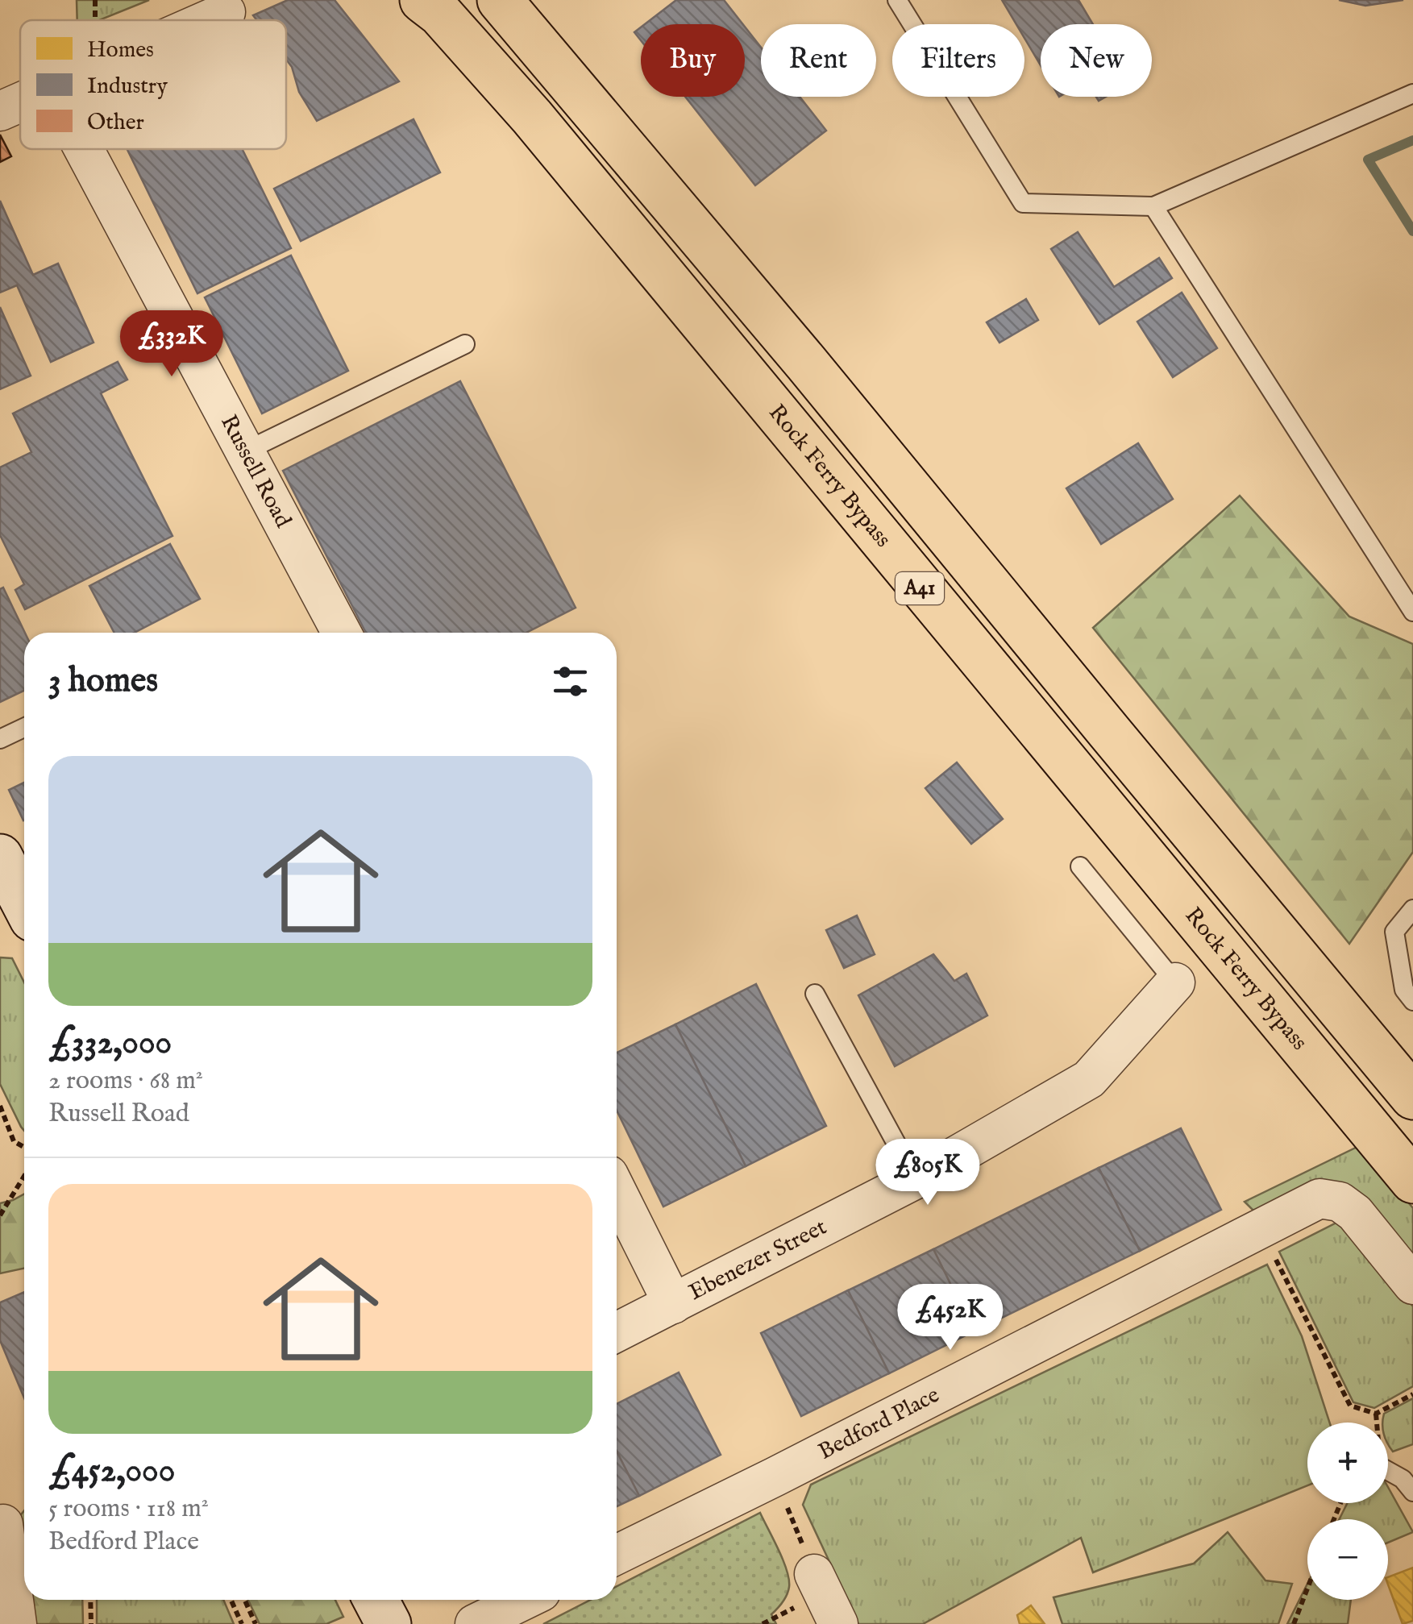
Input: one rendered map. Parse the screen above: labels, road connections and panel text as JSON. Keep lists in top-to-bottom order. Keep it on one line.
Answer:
{"streets":{"highway":["Rock Ferry Bypass","A41"],"street":["Russell Road","Ebenezer Street","Bedford Place"]},"legend":["Homes","Industry","Other"],"page":{"chip":["Buy","Rent","Filters","New"],"price":["£332K","£805K","£452K"],"heading":"3 homes","list":[{"name":"£332,000","note":"2 rooms · 68 m² · Russell Road"},{"name":"£452,000","note":"5 rooms · 118 m² · Bedford Place"}],"map_buttons":["+","−"]}}
